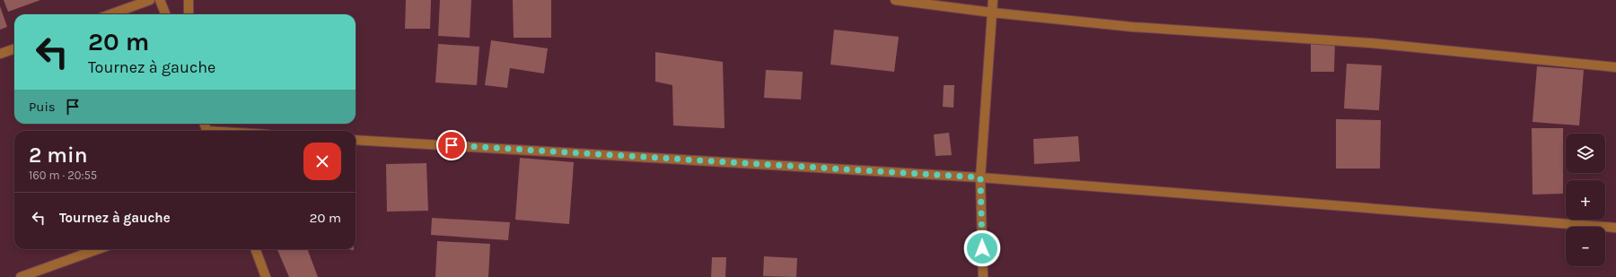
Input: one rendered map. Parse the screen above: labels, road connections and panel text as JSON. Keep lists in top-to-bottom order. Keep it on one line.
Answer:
{"page":{"turn":["20 m","Tournez à gauche"],"then":"Puis","heading":["2 min","160 m · 20:55"],"map_buttons":["+","−"],"list":[{"name":"Tournez à gauche","value":"20 m"}]}}
